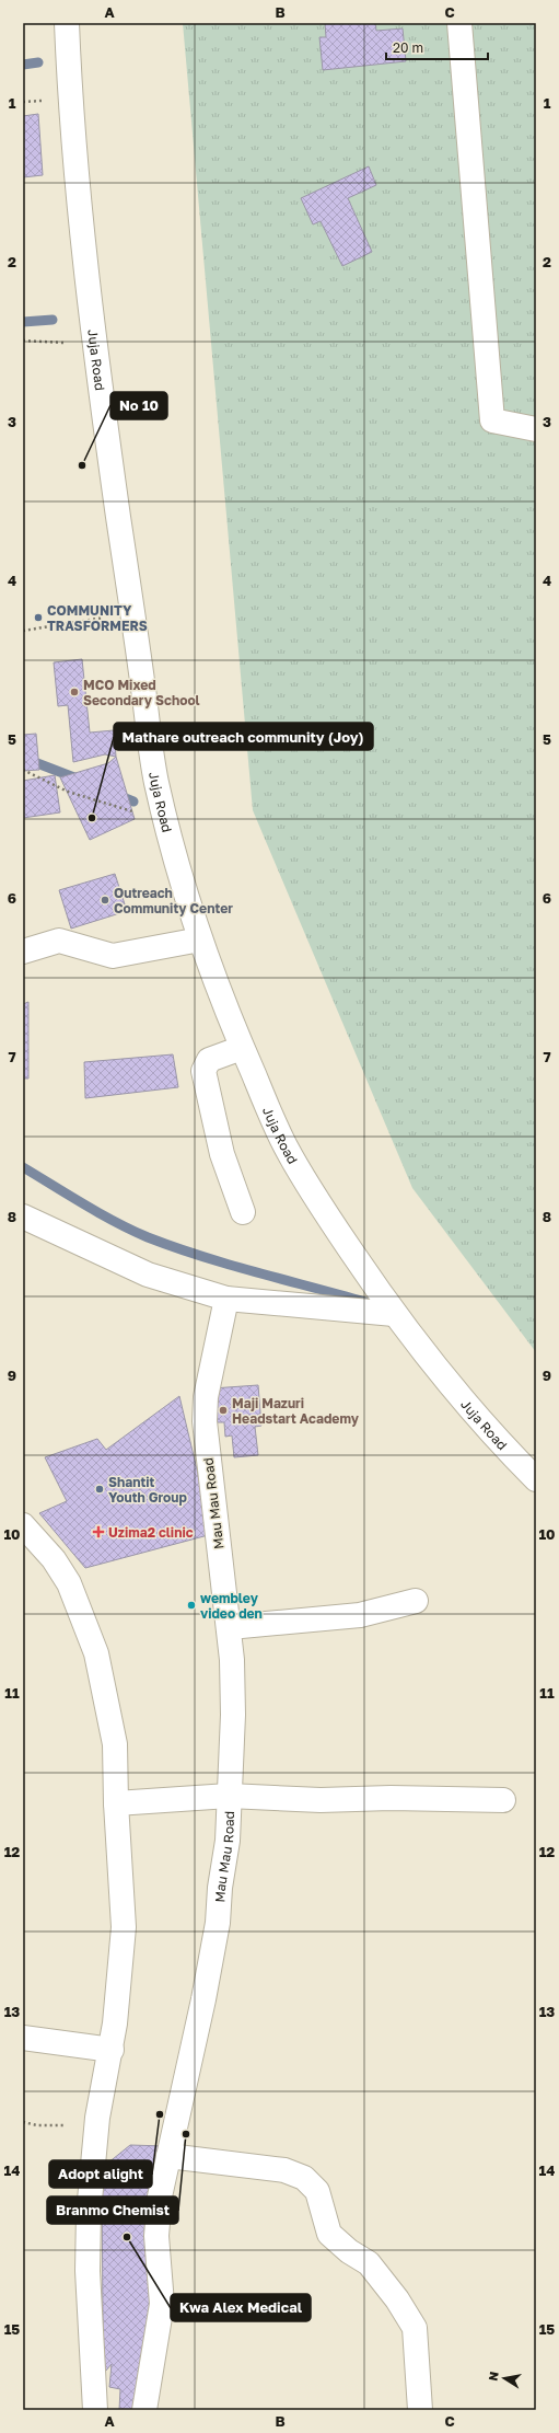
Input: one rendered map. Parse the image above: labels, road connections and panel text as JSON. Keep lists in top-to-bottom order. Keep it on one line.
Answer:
{"streets":{"street":["Juja Road","Mau Mau Road"]},"places":{"other":["No 10","COMMUNITY TRASFORMERS","MCO Mixed Secondary School","Mathare outreach community (Joy)","Outreach Community Center","Maji Mazuri Headstart Academy","Shantit Youth Group","wembley video den","Adopt alight","Branmo Chemist","Kwa Alex Medical"],"health":["Uzima2 clinic"]},"scale_bar":"20 m","north":"left","grid":{"columns":["A","B","C"],"rows":["1","2","3","4","5","6","7","8","9","10","11","12","13","14","15"]}}
